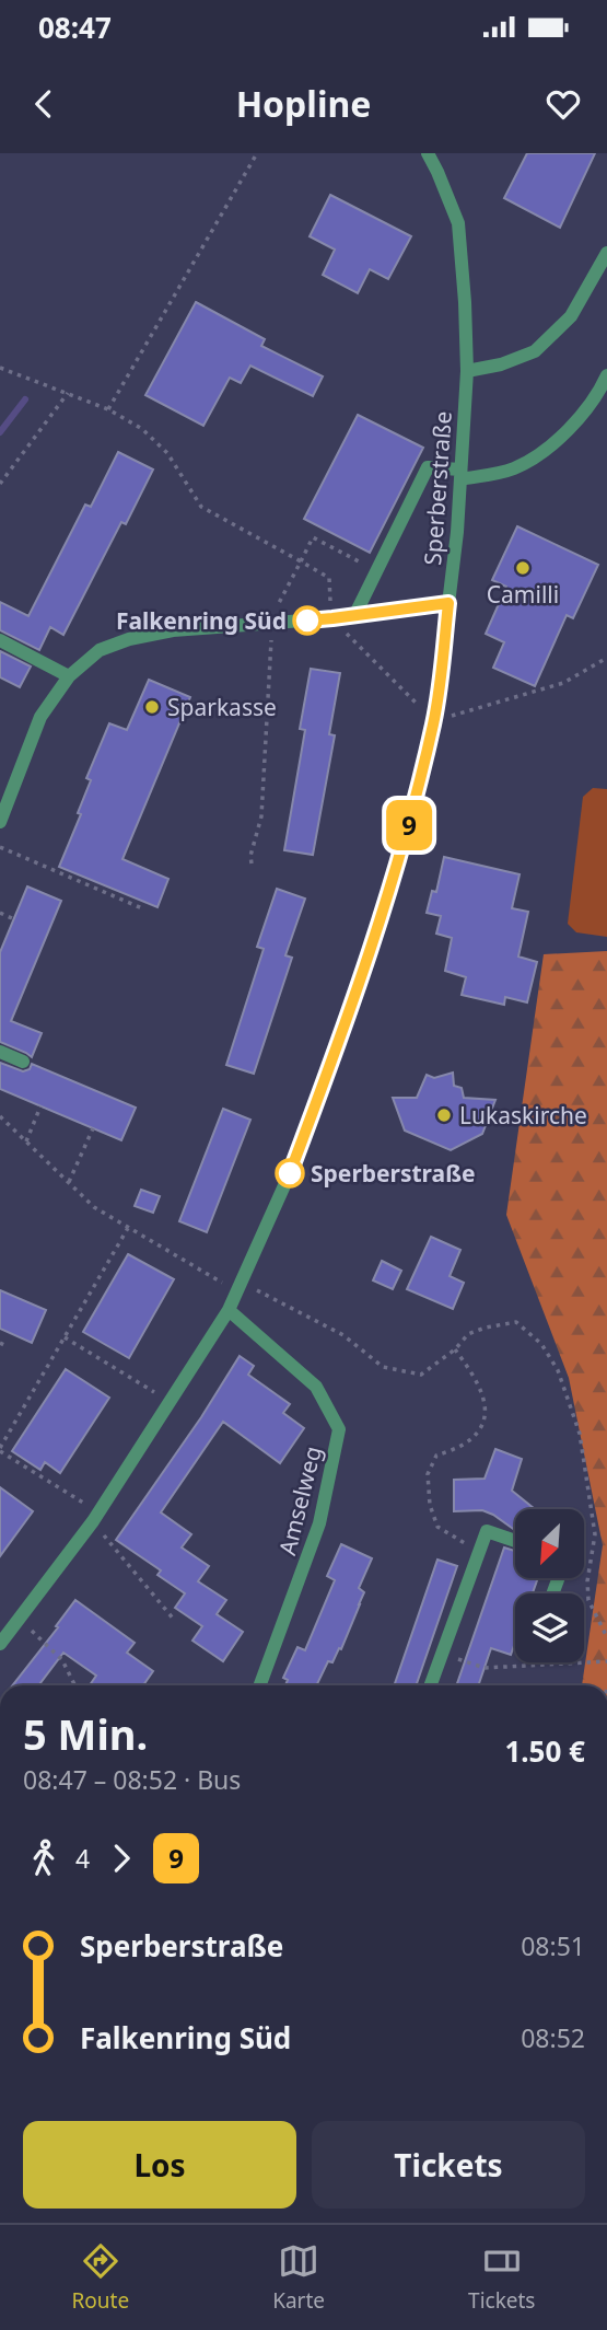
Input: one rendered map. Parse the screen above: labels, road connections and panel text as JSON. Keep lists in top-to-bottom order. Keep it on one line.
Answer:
{"streets":{"street":["Sperberstraße","Amselweg"]},"crossings":[["Sperberstraße","Amselweg"]],"places":["Camilli","Falkenring Süd","Sparkasse","Lukaskirche","Sperberstraße"],"lines":["bus line 9"],"north":"bottom left","page":{"status":"08:47","header":"Hopline","on_map":"9","heading":["5 Min.","08:47 – 08:52 · Bus","1.50 €"],"legs":["4","9"],"list":[{"name":"Sperberstraße","value":"08:51"},{"name":"Falkenring Süd","value":"08:52"}],"buttons":["Los","Tickets"],"tabs":["Route","Karte","Tickets"]}}
